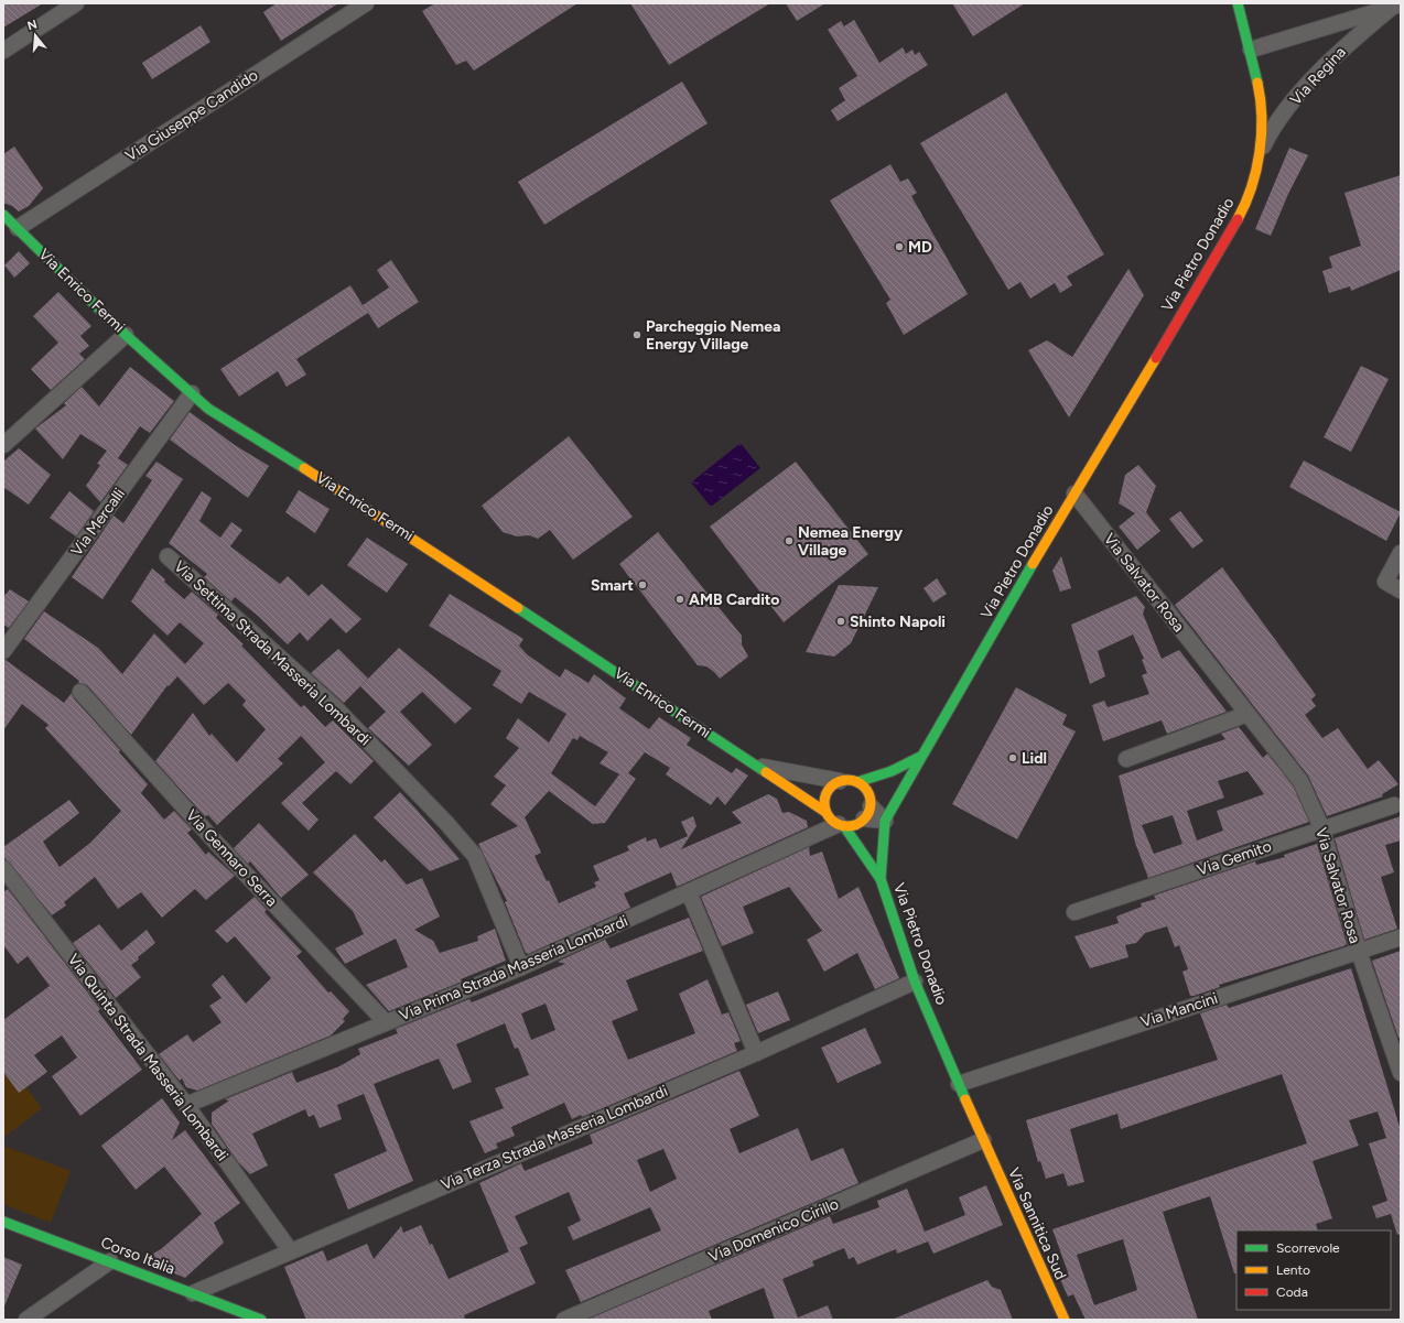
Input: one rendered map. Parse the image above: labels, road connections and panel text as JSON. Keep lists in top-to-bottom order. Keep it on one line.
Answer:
{"streets":{"main road":["Via Pietro Donadio","Via Enrico Fermi","Via Sannitica Sud","Corso Italia"],"street":["Via Regina","Via Giuseppe Candido","Via Mercalli","Via Salvator Rosa","Via Settima Strada Masseria Lombardi","Via Gennaro Serra","Via Gemito","Via Prima Strada Masseria Lombardi","Via Mancini","Via Quinta Strada Masseria Lombardi","Via Terza Strada Masseria Lombardi","Via Domenico Cirillo"]},"crossings":[["Via Regina","Via Pietro Donadio"],["Via Giuseppe Candido","Via Enrico Fermi"],["Via Pietro Donadio","Via Salvator Rosa"],["Via Pietro Donadio","Via Mancini"],["Via Pietro Donadio","Via Terza Strada Masseria Lombardi"],["Via Pietro Donadio","Via Sannitica Sud"],["Via Pietro Donadio","Via Domenico Cirillo"],["Via Enrico Fermi","Via Mercalli"],["Via Enrico Fermi","Via Prima Strada Masseria Lombardi"],["Via Salvator Rosa","Via Gemito"],["Via Salvator Rosa","Via Mancini"],["Via Settima Strada Masseria Lombardi","Via Prima Strada Masseria Lombardi"],["Via Gennaro Serra","Via Prima Strada Masseria Lombardi"],["Via Prima Strada Masseria Lombardi","Via Quinta Strada Masseria Lombardi"],["Via Quinta Strada Masseria Lombardi","Via Terza Strada Masseria Lombardi"],["Via Terza Strada Masseria Lombardi","Corso Italia"],["Via Sannitica Sud","Via Domenico Cirillo"]],"places":["MD","Parcheggio Nemea Energy Village","Nemea Energy Village","Smart","AMB Cardito","Shinto Napoli","Lidl"],"legend":["Scorrevole","Lento","Coda"],"north":"top"}
